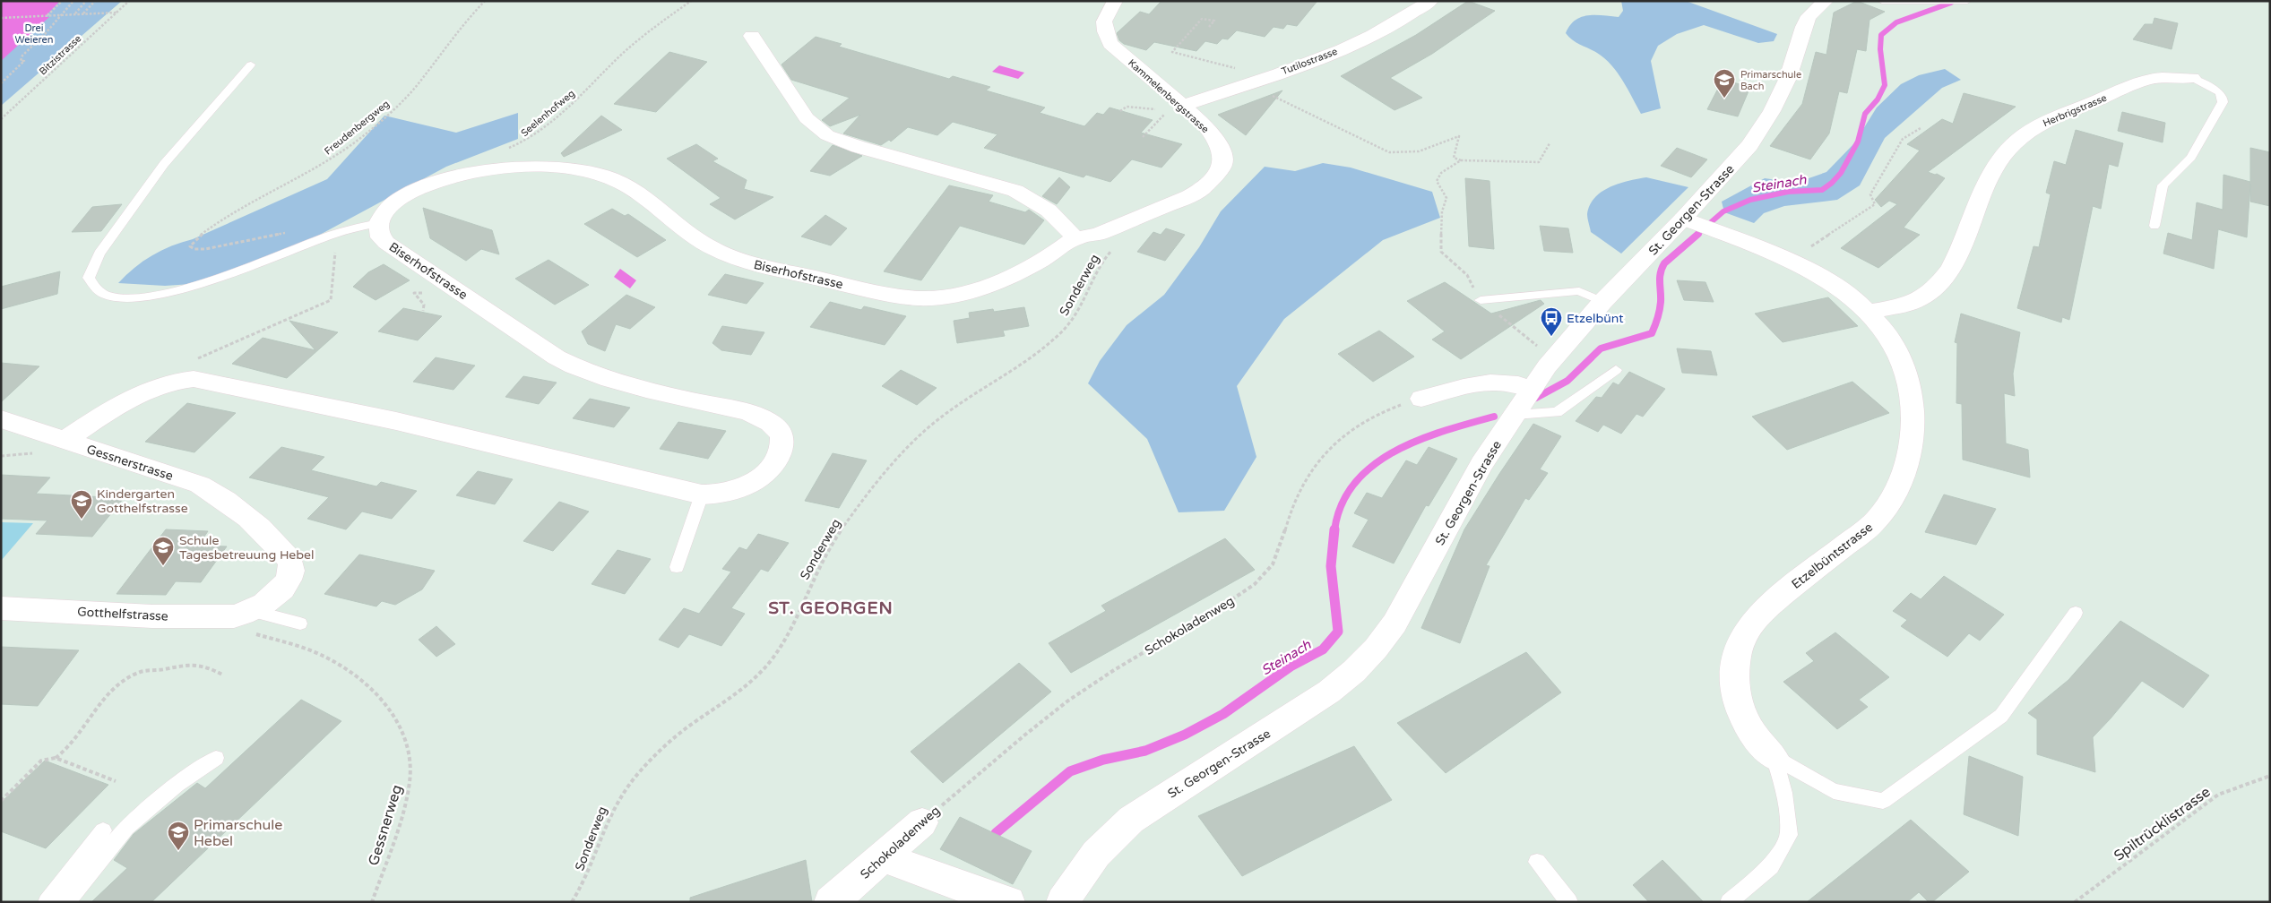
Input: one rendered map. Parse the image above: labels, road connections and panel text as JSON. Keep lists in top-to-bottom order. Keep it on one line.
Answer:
{"streets":{"street":["Tutilostrasse","Kammelenbergstrasse","Herbrigstrasse","St. Georgen-Strasse","Biserhofstrasse","Gessnerstrasse","Etzelbüntstrasse","Gotthelfstrasse","Schokoladenweg"],"path":["Bitzistrasse","Seelenhofweg","Freudenbergweg","Sonderweg","Spiltrücklistrasse","Gessnerweg"]},"crossings":[["Tutilostrasse","Kammelenbergstrasse"],["Kammelenbergstrasse","Biserhofstrasse"],["Herbrigstrasse","Etzelbüntstrasse"],["St. Georgen-Strasse","Etzelbüntstrasse"],["Biserhofstrasse","Gessnerstrasse"],["Gessnerstrasse","Gotthelfstrasse"],["Gessnerstrasse","Gessnerweg"],["Gotthelfstrasse","Gessnerweg"]],"districts":["ST. GEORGEN"],"water":["Steinach"],"parks":["Drei Weieren"],"places":{"school or university":["Primarschule Bach","Kindergarten Gotthelfstrasse","Schule Tagesbetreuung Hebel","Primarschule Hebel"],"bus stop":["Etzelbünt"]}}
